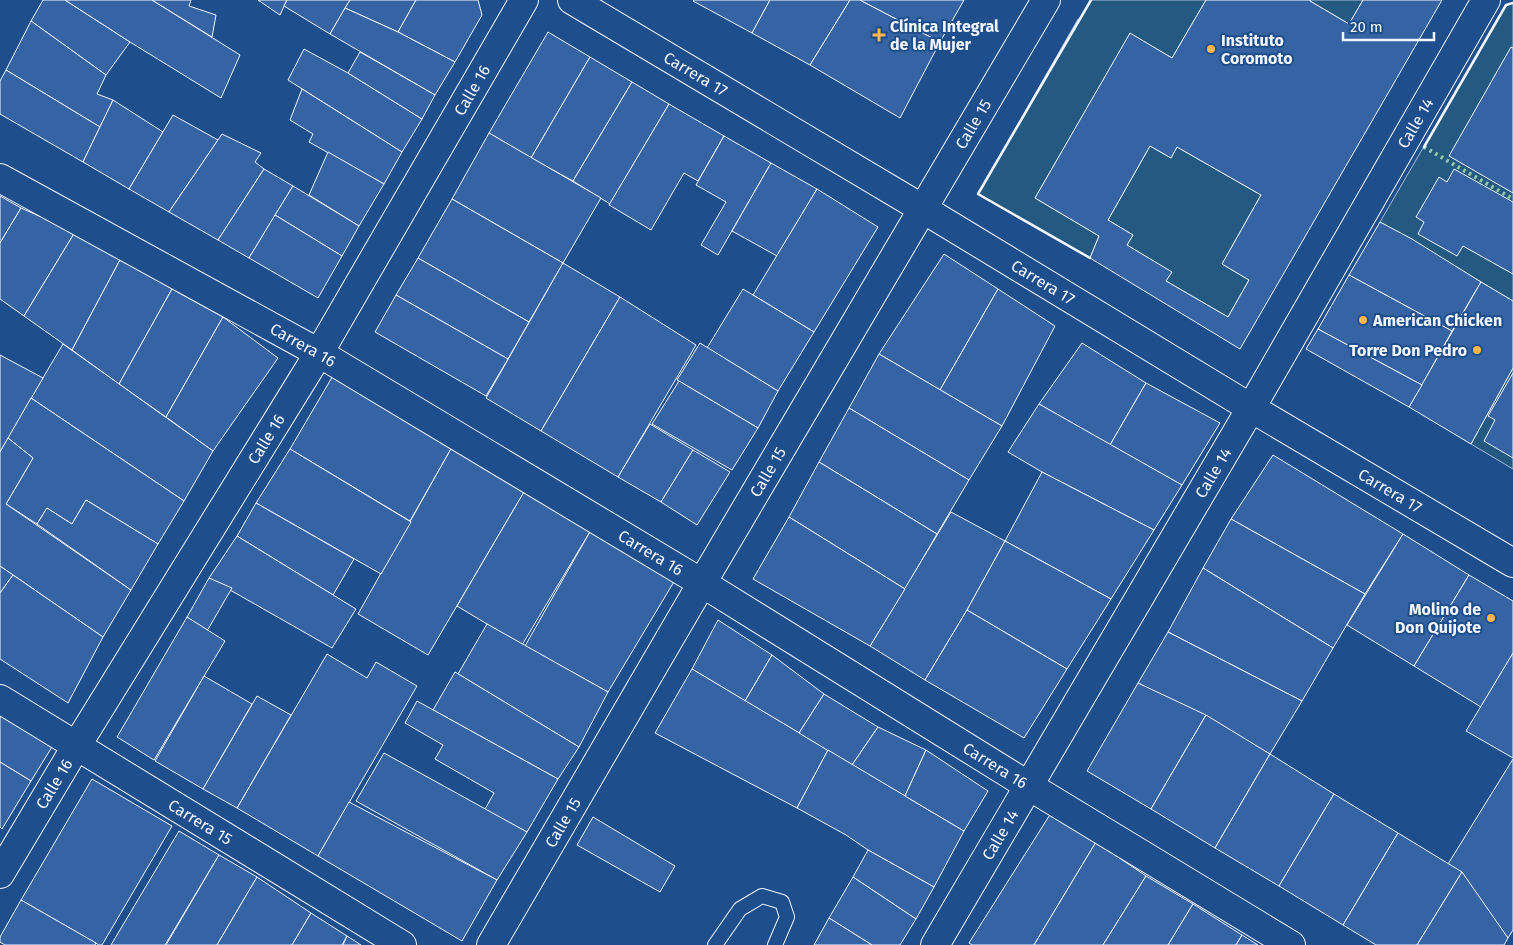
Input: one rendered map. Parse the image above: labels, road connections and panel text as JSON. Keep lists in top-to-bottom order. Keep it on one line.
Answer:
{"streets":{"street":["Carrera 17","Calle 16","Calle 15","Calle 14","Carrera 16","Carrera 15"]},"crossings":[["Carrera 17","Calle 15"],["Carrera 17","Calle 14"],["Calle 16","Carrera 16"],["Calle 16","Carrera 15"],["Calle 15","Carrera 16"],["Calle 14","Carrera 16"]],"places":{"health":["Clínica Integral de la Mujer"],"other":["Instituto Coromoto","American Chicken","Torre Don Pedro","Molino de Don Quijote"]},"scale_bar":"20 m"}
